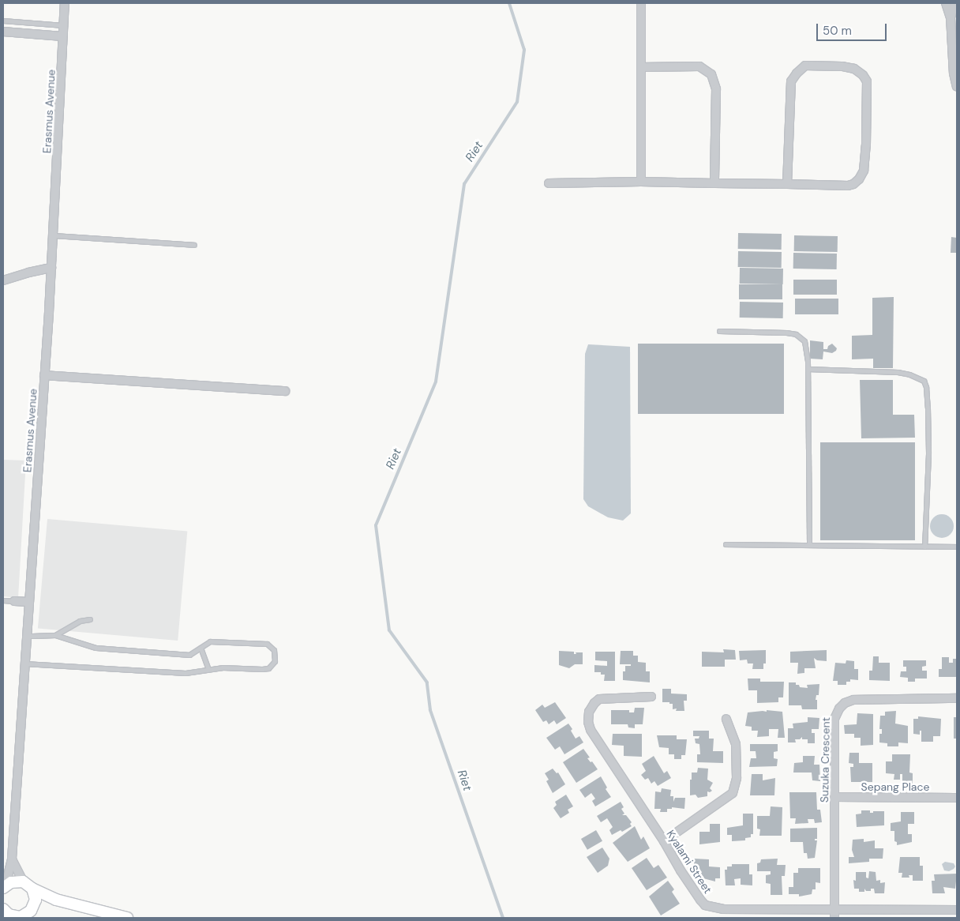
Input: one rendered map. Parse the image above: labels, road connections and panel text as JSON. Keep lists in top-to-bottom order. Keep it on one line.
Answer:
{"streets":{"street":["Erasmus Avenue","Suzuka Crescent","Sepang Place","Kyalami Street"]},"crossings":[["Suzuka Crescent","Sepang Place"],["Suzuka Crescent","Kyalami Street"]],"water":["Riet"],"scale_bar":"50 m"}
